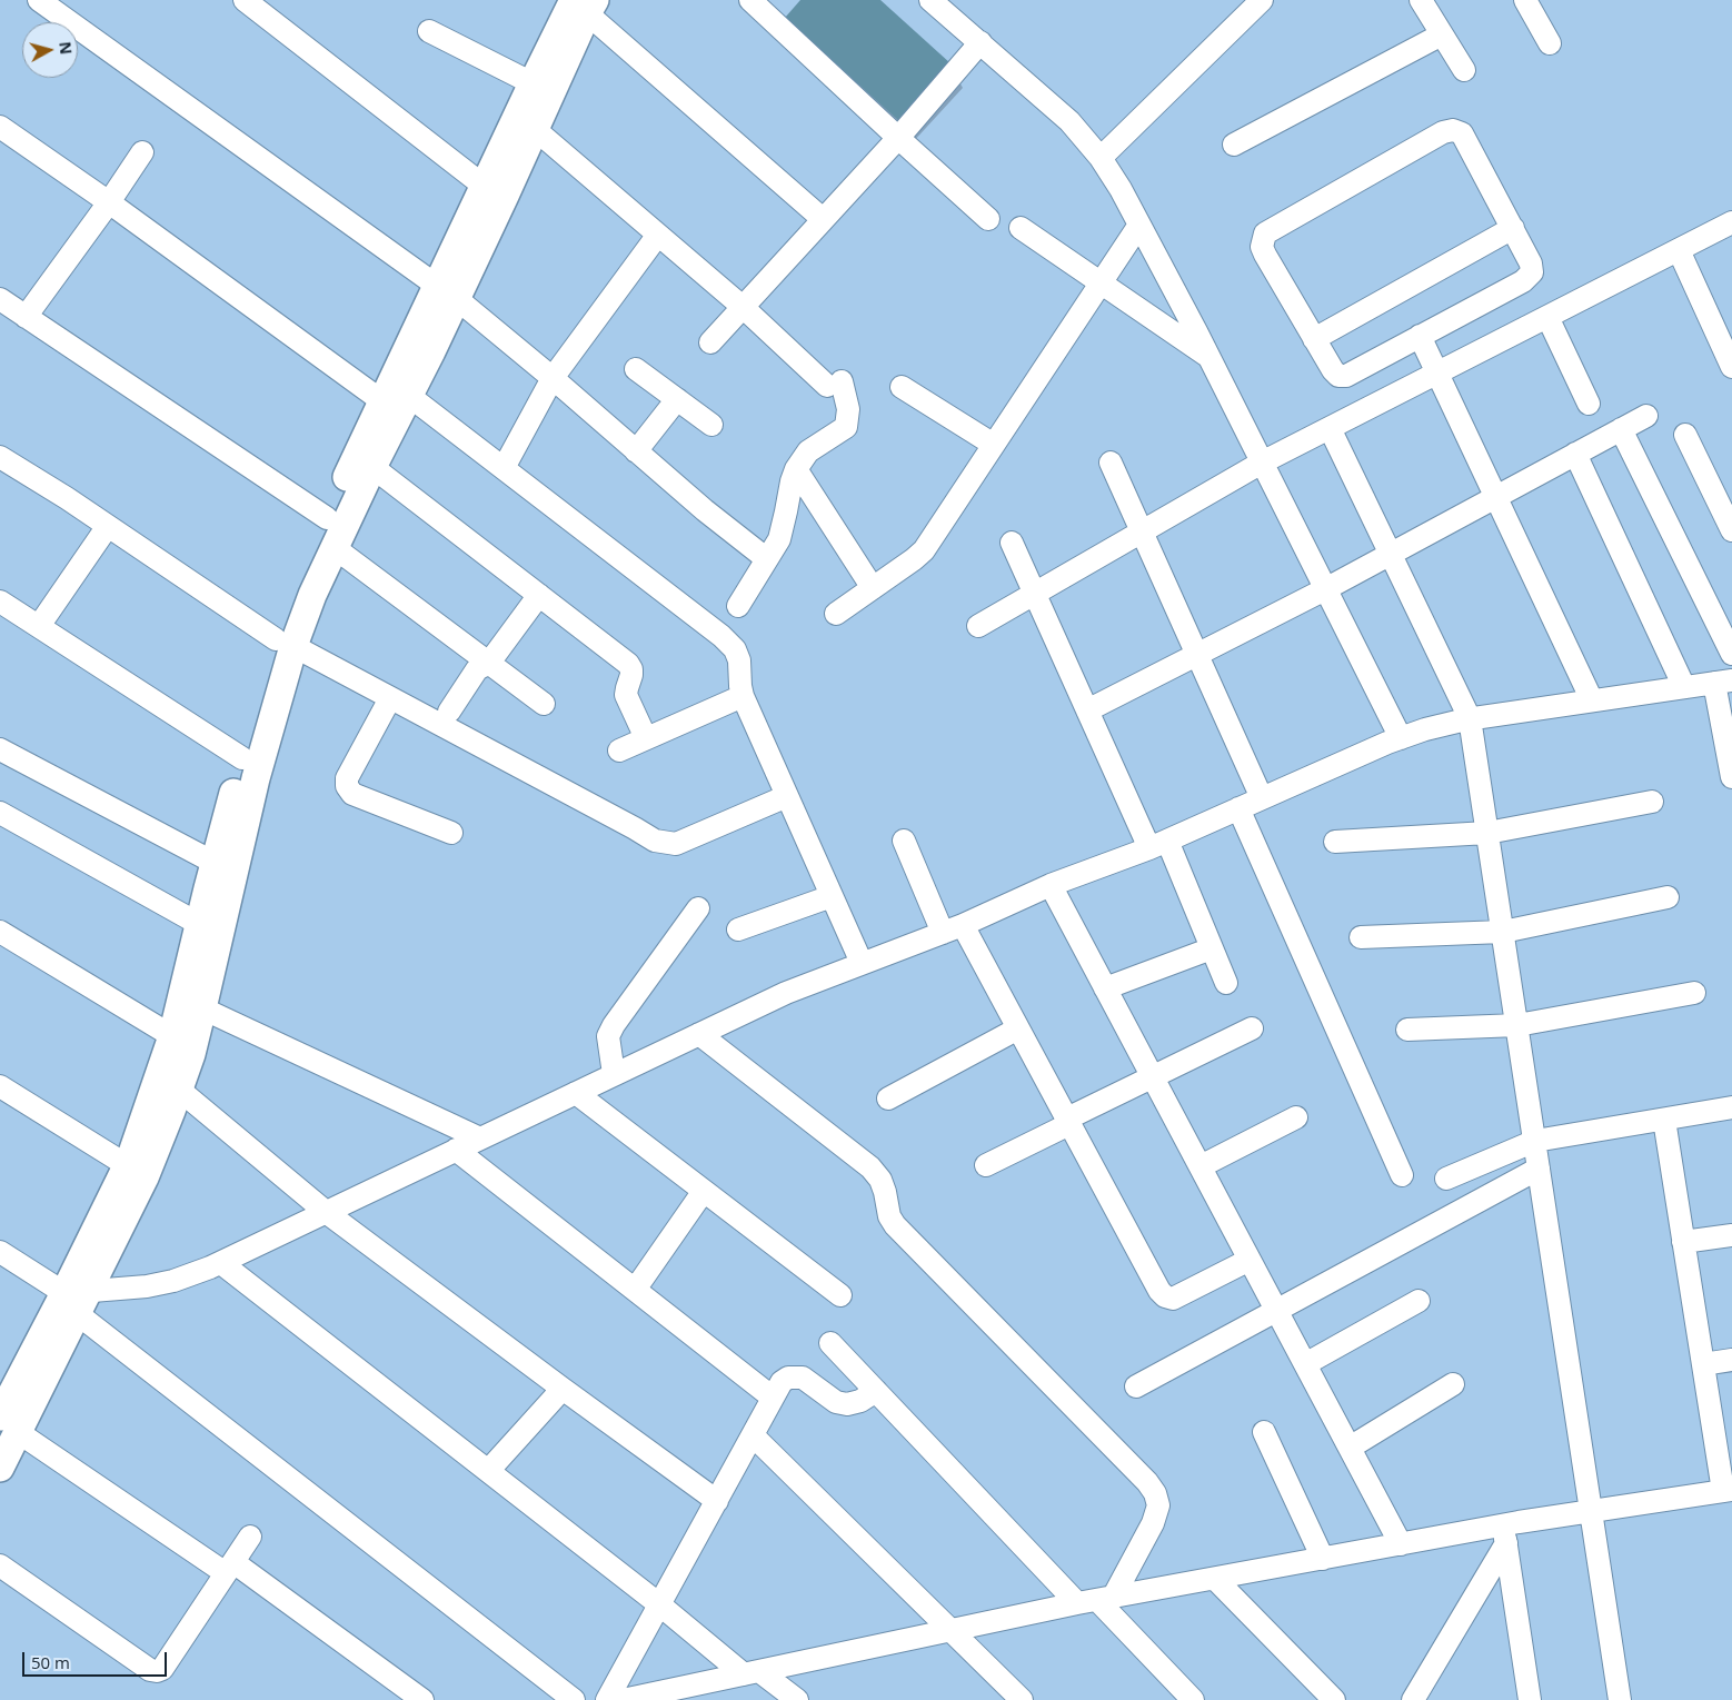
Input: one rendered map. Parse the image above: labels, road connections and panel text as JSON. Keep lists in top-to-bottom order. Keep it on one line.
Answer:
{"scale_bar":"50 m","north":"right"}
